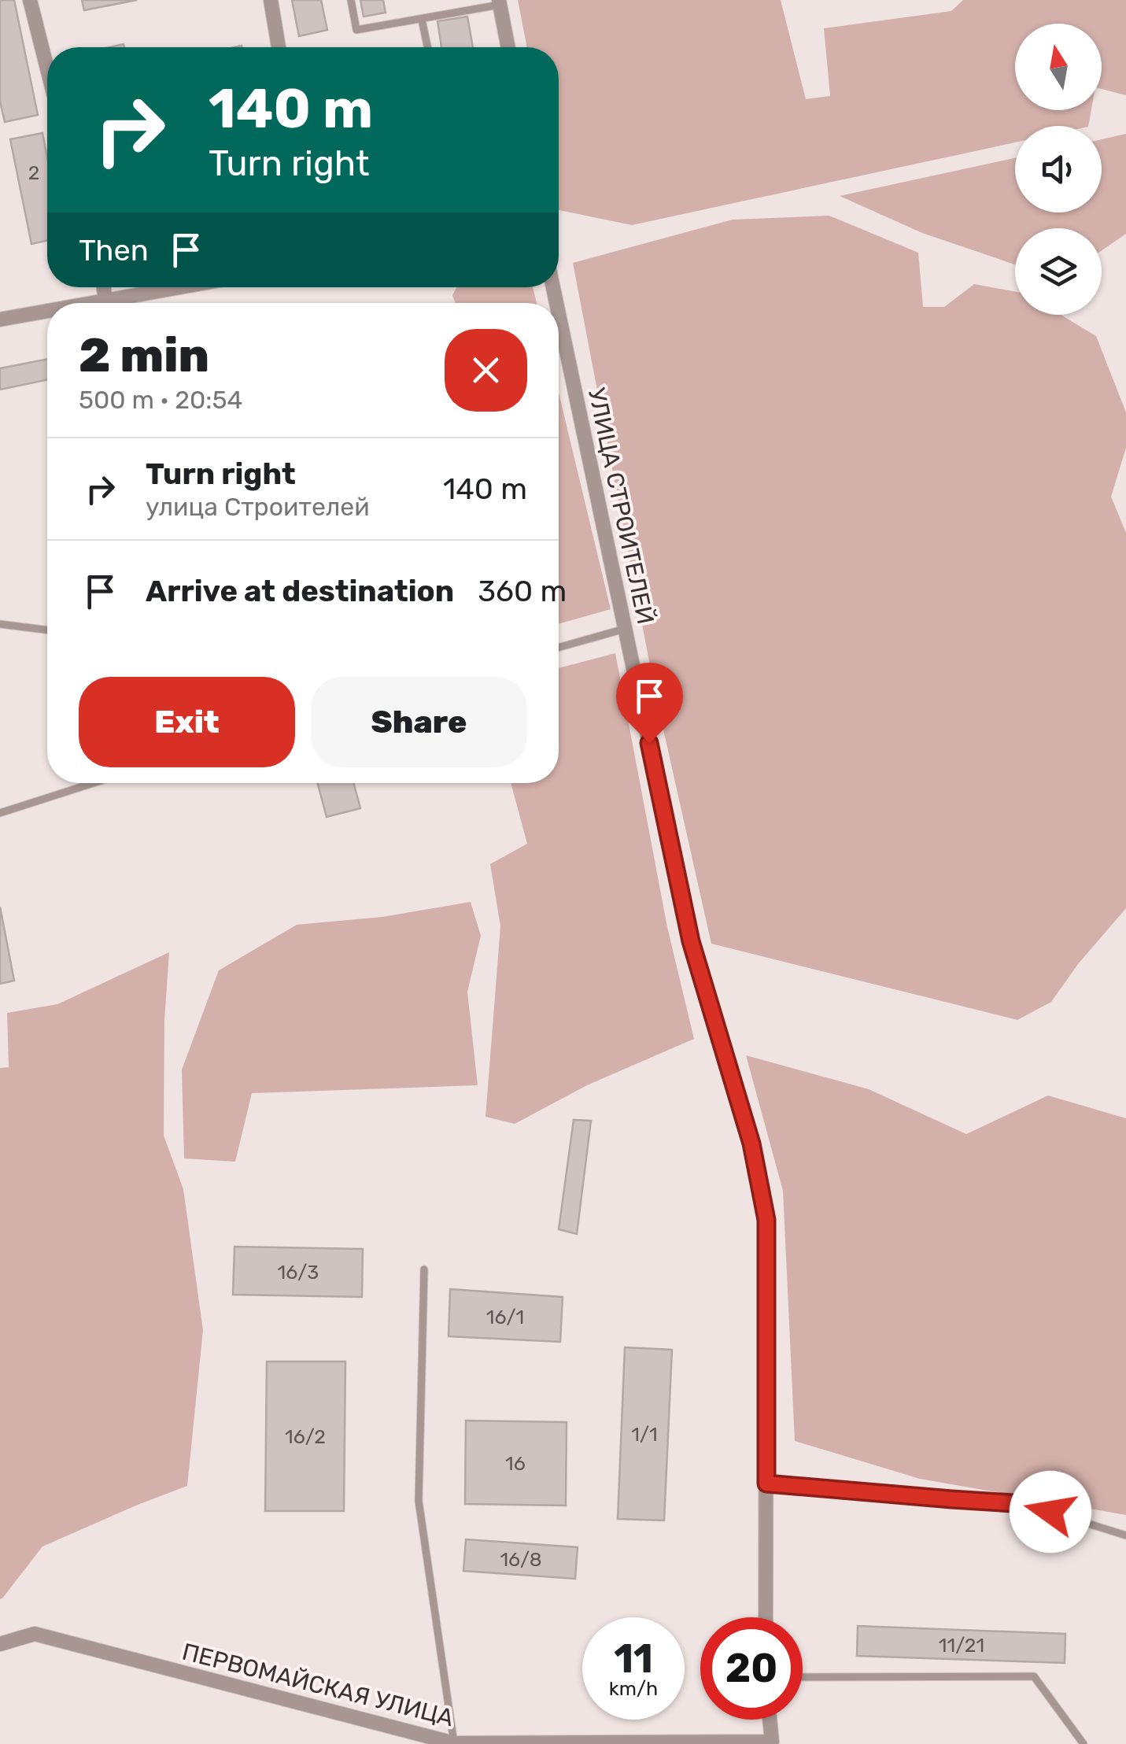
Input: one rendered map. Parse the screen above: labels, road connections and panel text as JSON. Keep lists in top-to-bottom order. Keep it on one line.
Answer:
{"streets":{"street":["УЛИЦА СТРОИТЕЛЕЙ","ПЕРВОМАЙСКАЯ УЛИЦА"]},"house_numbers":["2","16/3","16/1","1/1","16/2","16","16/8","11/21"],"north":"top","page":{"turn":["140 m","Turn right"],"then":"Then","heading":["2 min","500 m · 20:54"],"list":[{"name":"Turn right","note":"улица Строителей","value":"140 m"},{"name":"Arrive at destination","value":"360 m"}],"buttons":["Exit","Share"],"speed":"11 km/h","limit":"20"}}
